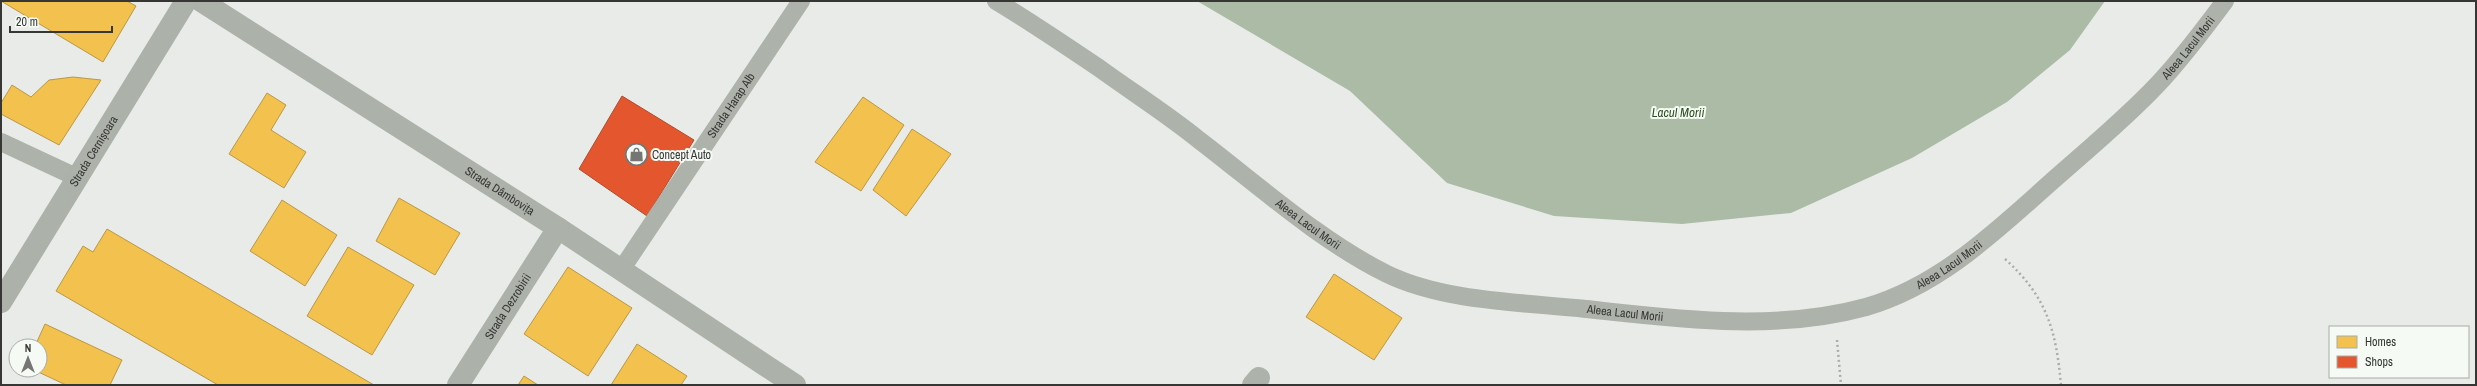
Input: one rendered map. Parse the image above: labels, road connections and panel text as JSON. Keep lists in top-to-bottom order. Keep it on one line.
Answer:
{"streets":{"street":["Strada Cernișoara","Strada Dâmbovița","Strada Dezrobirii"],"lane":["Aleea Lacul Morii","Strada Harap Alb"]},"crossings":[["Strada Harap Alb","Strada Dâmbovița"],["Strada Dâmbovița","Strada Dezrobirii"]],"water":["Lacul Morii"],"places":{"shop":["Concept Auto"]},"legend":["Homes","Shops"],"scale_bar":"20 m","north":"top"}
